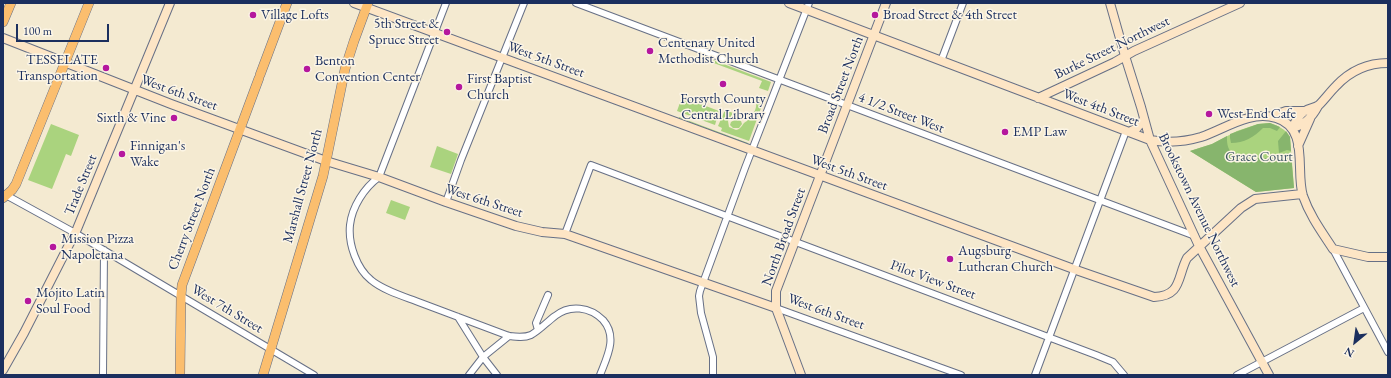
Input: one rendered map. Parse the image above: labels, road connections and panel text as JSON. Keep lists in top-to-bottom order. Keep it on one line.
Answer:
{"streets":{"main road":["Marshall Street North","Cherry Street North"],"street":["Burke Street Northwest","West 5th Street","Broad Street North","West 6th Street","West 4th Street","4 1/2 Street West","Trade Street","Brookstown Avenue Northwest","North Broad Street","Pilot View Street","West 7th Street"]},"crossings":[["Burke Street Northwest","West 4th Street"],["Burke Street Northwest","Brookstown Avenue Northwest"],["West 5th Street","Broad Street North"],["West 5th Street","Marshall Street North"],["West 5th Street","Brookstown Avenue Northwest"],["West 5th Street","North Broad Street"],["Broad Street North","West 4th Street"],["Broad Street North","4 1/2 Street West"],["Broad Street North","North Broad Street"],["West 6th Street","Trade Street"],["West 6th Street","Marshall Street North"],["West 6th Street","Cherry Street North"],["West 6th Street","North Broad Street"],["West 6th Street","Pilot View Street"],["West 4th Street","Brookstown Avenue Northwest"],["4 1/2 Street West","Brookstown Avenue Northwest"],["Trade Street","West 7th Street"],["Marshall Street North","West 7th Street"],["Cherry Street North","West 7th Street"],["North Broad Street","Pilot View Street"]],"parks":["Grace Court"],"places":["Village Lofts","Broad Street & 4th Street","5th Street & Spruce Street","Centenary United Methodist Church","TESSELATE Transportation","Benton Convention Center","Forsyth County Central Library","First Baptist Church","West End Cafe","Sixth & Vine","EMP Law","Finnigan's Wake","Mission Pizza Napoletana","Augsburg Lutheran Church","Mojito Latin Soul Food"],"scale_bar":"100 m","north":"bottom left"}
